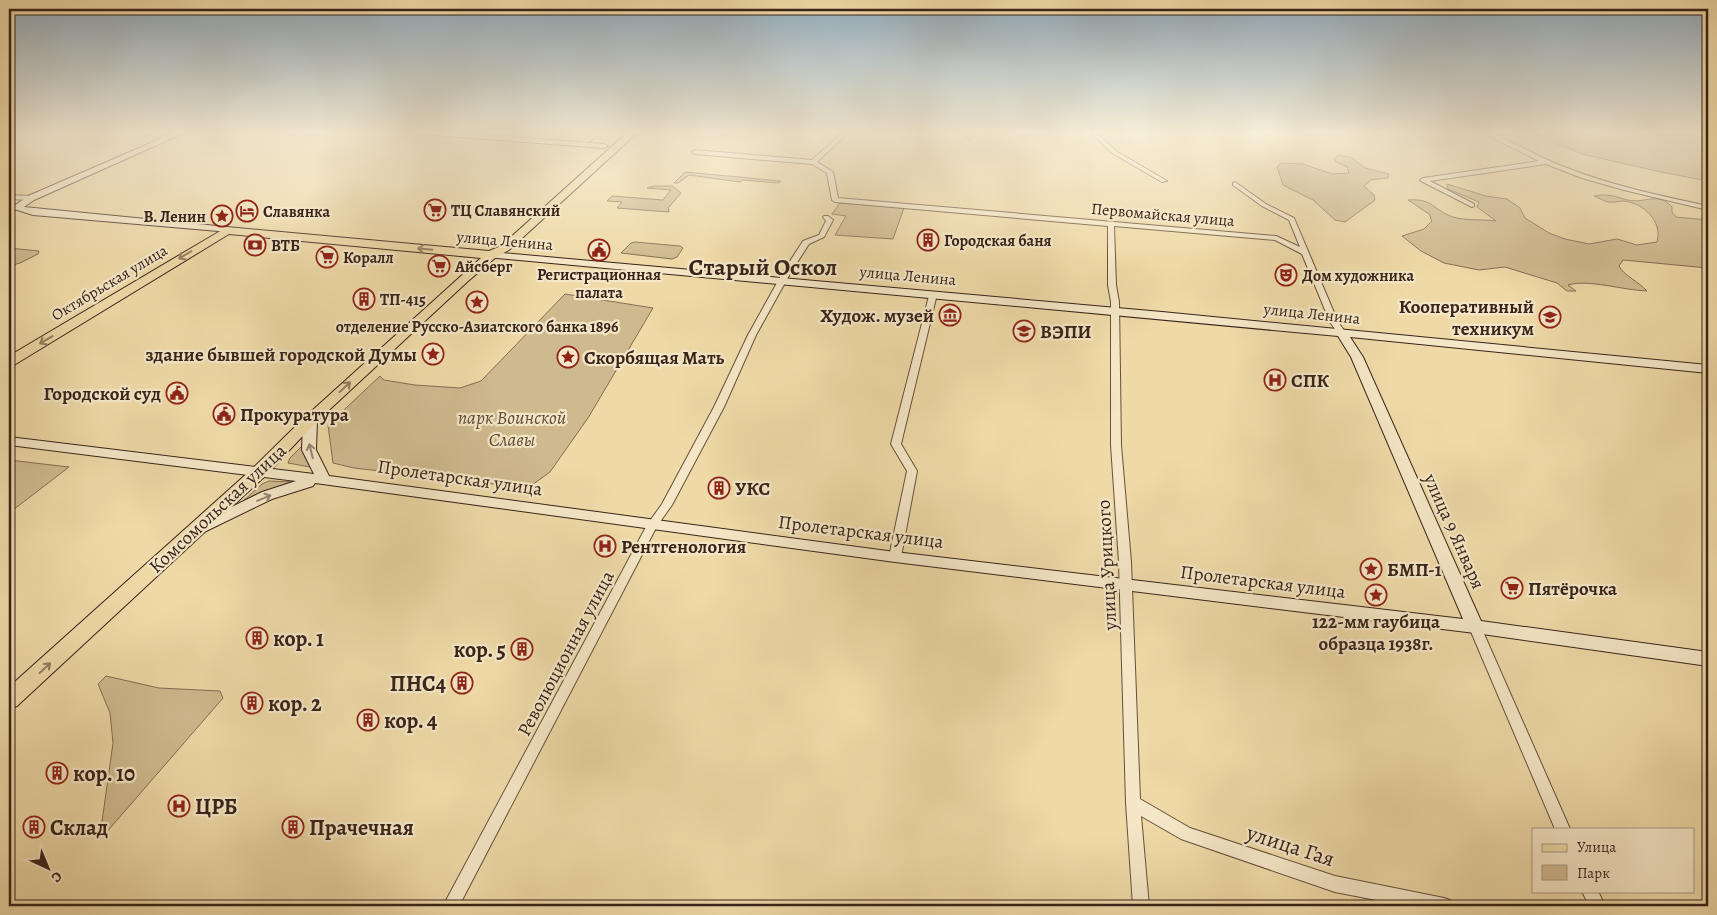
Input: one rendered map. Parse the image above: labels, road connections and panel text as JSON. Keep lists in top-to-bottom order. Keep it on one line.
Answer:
{"streets":{"main road":["улица Ленина","Октябрьская улица","Пролетарская улица","Комсомольская улица","улица 9 Января"],"street":["Первомайская улица","улица Урицкого","Революционная улица","улица Гая"]},"crossings":[["Первомайская улица","улица 9 Января"],["Первомайская улица","улица Урицкого"],["улица Ленина","Октябрьская улица"],["улица Ленина","Комсомольская улица"],["улица Ленина","улица 9 Января"],["улица Ленина","улица Урицкого"],["улица Ленина","Революционная улица"],["Пролетарская улица","Комсомольская улица"],["Пролетарская улица","улица 9 Января"],["Пролетарская улица","улица Урицкого"],["Пролетарская улица","Революционная улица"],["улица Урицкого","улица Гая"]],"one_way":["Комсомольская улица"],"districts":["Старый Оскол"],"parks":["парк Воинской Славы"],"places":{"supermarket":["ТЦ Славянский","Коралл","Айсберг","Пятёрочка"],"hotel":["Славянка"],"place":["В. Ленин","отделение Русско-Азиатского банка 1896","здание бывшей городской Думы","Скорбящая Мать","БМП-1","122-мм гаубица образца 1938г."],"building":["Городская баня","ТП-415","УКС","кор. 1","кор. 5","ПНС4","кор. 2","кор. 4","кор. 10","Склад","Прачечная"],"bank":["ВТБ"],"public building":["Регистрационная палата","Городской суд","Прокуратура"],"theatre":["Дом художника"],"museum":["Худож. музей"],"school or university":["Кооперативный техникум","ВЭПИ"],"hospital":["СПК","Рентгенология","ЦРБ"]},"legend":["Улица","Парк"],"north":"bottom right"}
